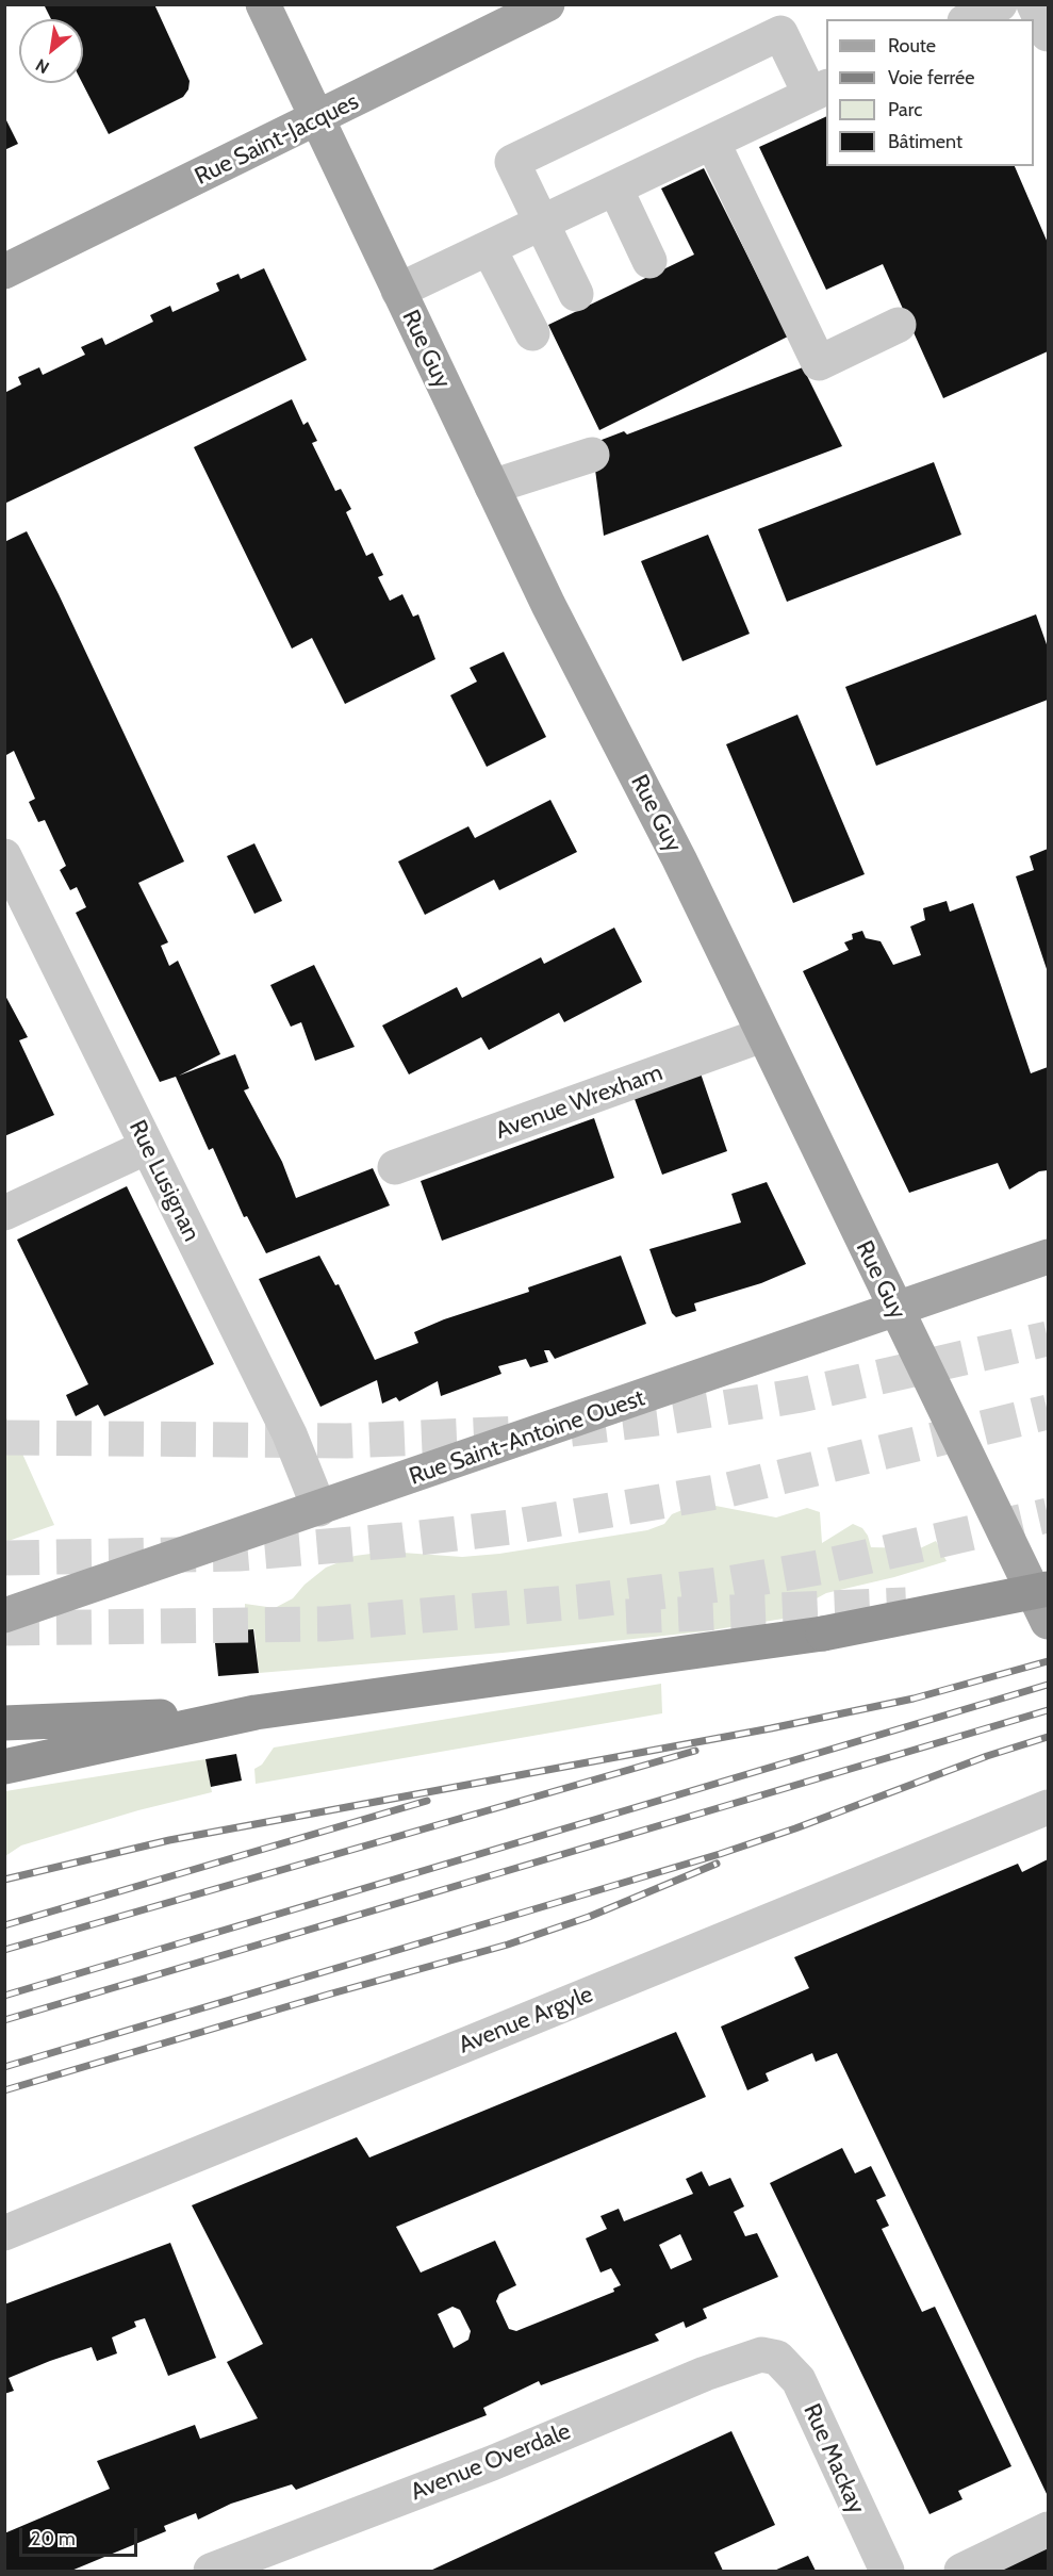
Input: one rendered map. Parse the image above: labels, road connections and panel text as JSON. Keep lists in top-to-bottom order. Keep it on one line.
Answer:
{"streets":{"main road":["Rue Saint-Jacques","Rue Guy","Rue Saint-Antoine Ouest"],"street":["Avenue Wrexham","Rue Lusignan","Avenue Argyle","Rue Mackay","Avenue Overdale"]},"crossings":[["Rue Saint-Jacques","Rue Guy"],["Rue Guy","Avenue Wrexham"],["Rue Guy","Rue Saint-Antoine Ouest"],["Rue Lusignan","Rue Saint-Antoine Ouest"],["Rue Mackay","Avenue Overdale"]],"legend":["Route","Voie ferrée","Parc","Bâtiment"],"scale_bar":"20 m","north":"bottom left"}
